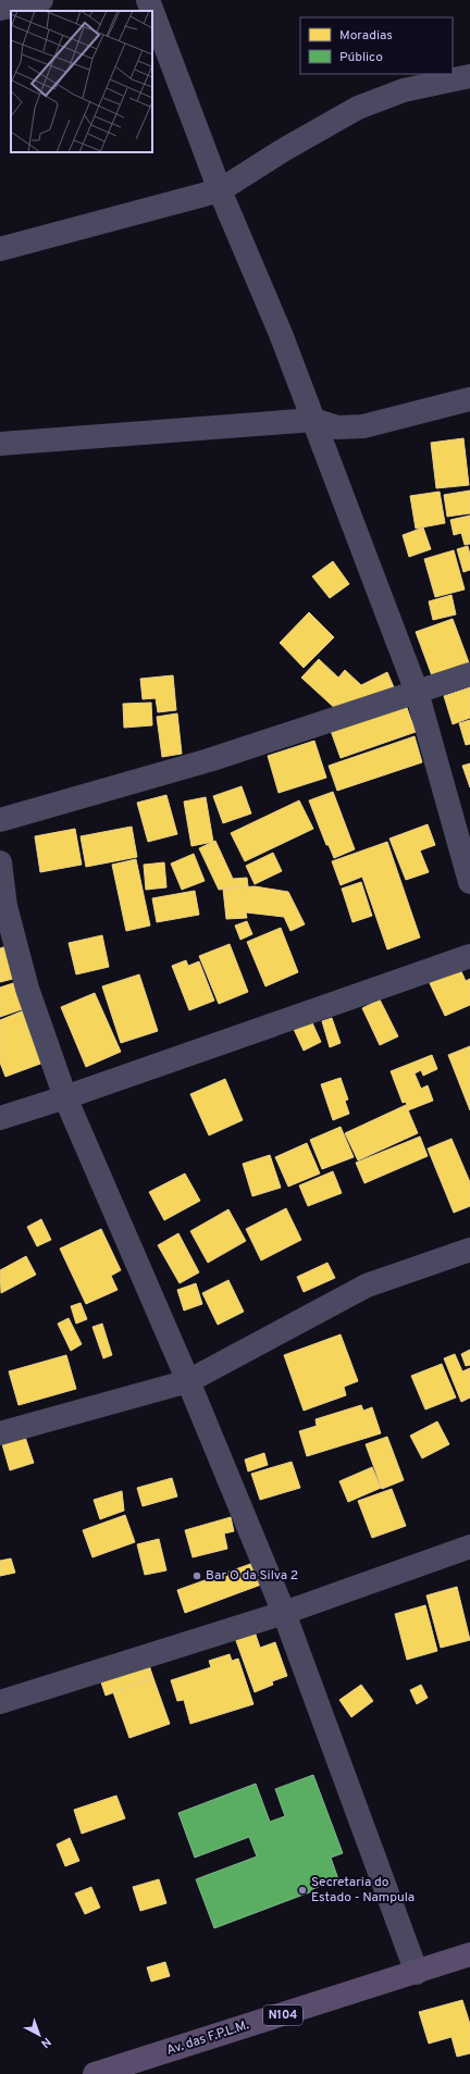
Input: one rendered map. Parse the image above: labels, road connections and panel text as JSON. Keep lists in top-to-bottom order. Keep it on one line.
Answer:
{"streets":{"main road":["N104","Av. das F.P.L.M."]},"places":["Bar O da Silva 2","Secretaria do Estado - Nampula"],"legend":["Moradias","Público"],"north":"bottom right"}
